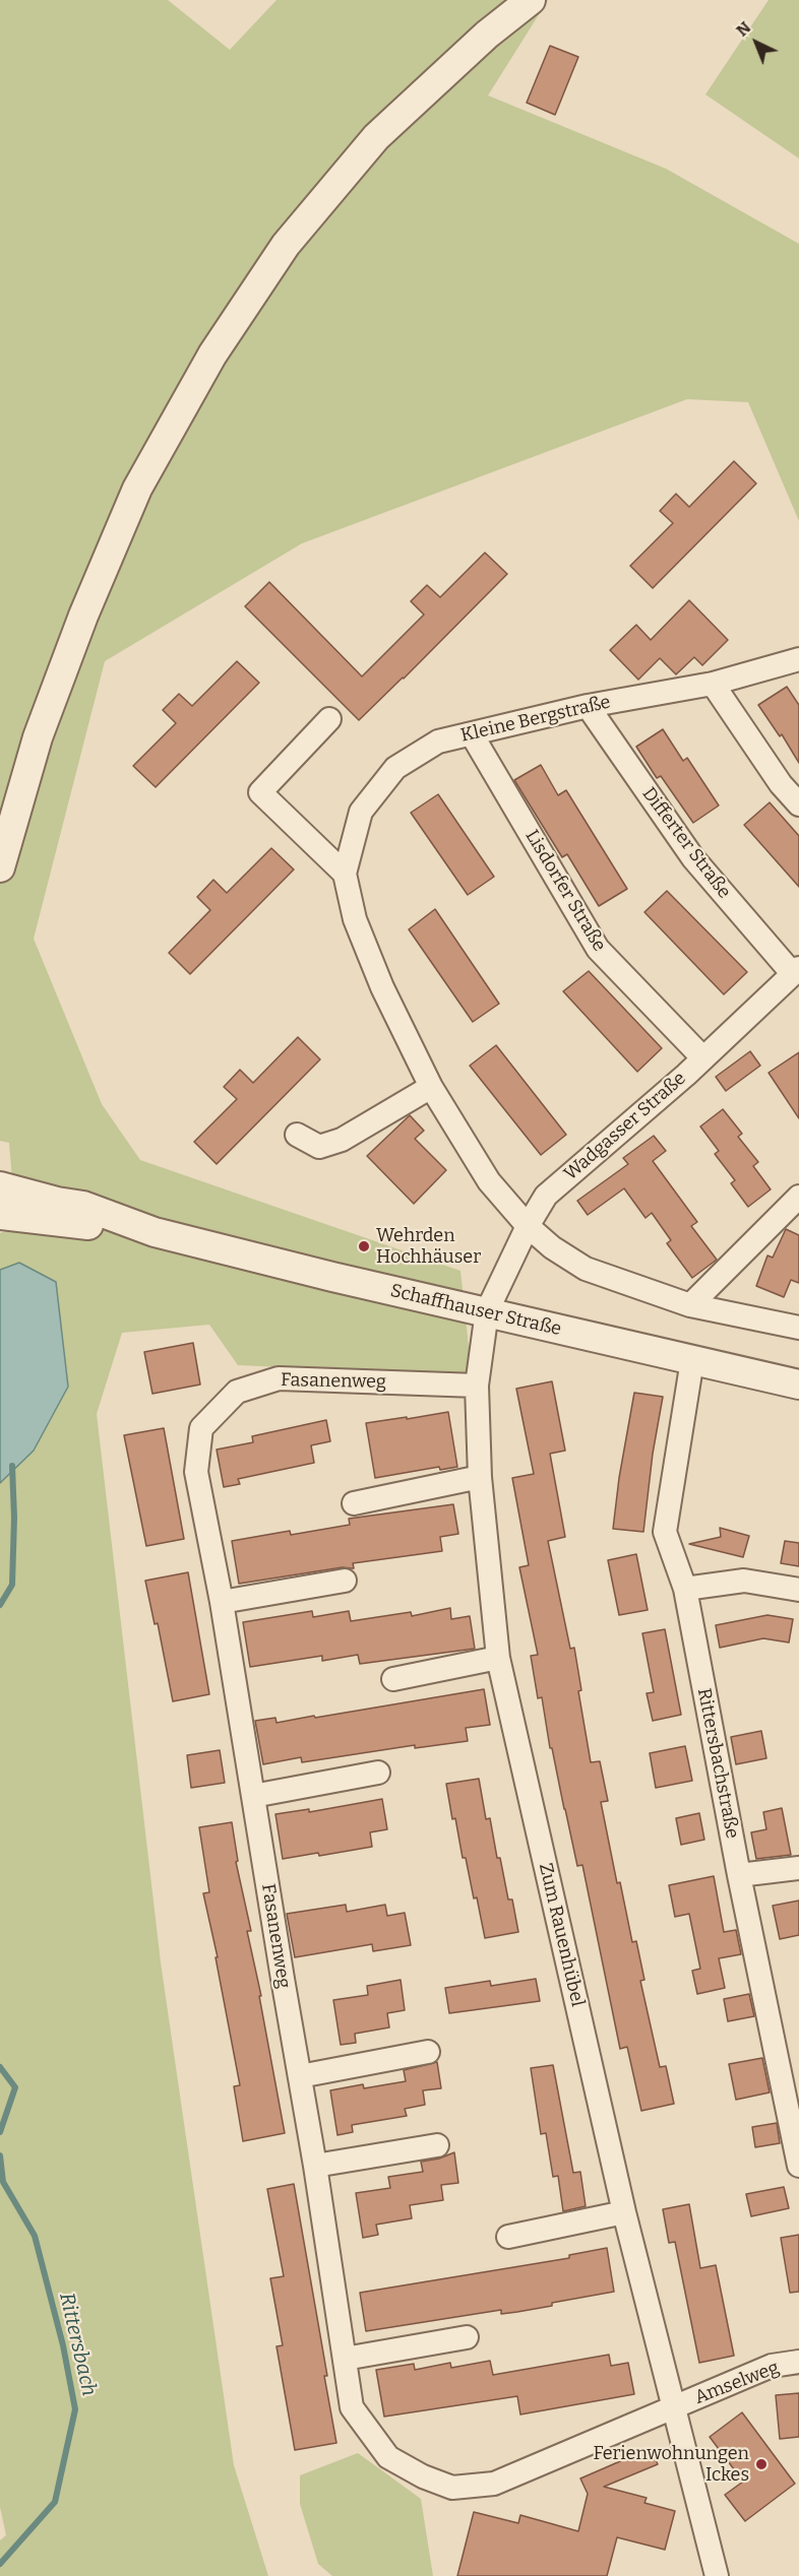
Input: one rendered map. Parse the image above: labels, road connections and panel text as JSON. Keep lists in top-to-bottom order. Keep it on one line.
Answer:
{"streets":{"street":["Kleine Bergstraße","Differter Straße","Lisdorfer Straße","Wadgasser Straße","Schaffhauser Straße","Fasanenweg","Rittersbachstraße","Zum Rauenhübel","Amselweg"]},"crossings":[["Kleine Bergstraße","Differter Straße"],["Kleine Bergstraße","Lisdorfer Straße"],["Kleine Bergstraße","Wadgasser Straße"],["Differter Straße","Wadgasser Straße"],["Lisdorfer Straße","Wadgasser Straße"],["Wadgasser Straße","Schaffhauser Straße"],["Wadgasser Straße","Zum Rauenhübel"],["Schaffhauser Straße","Rittersbachstraße"],["Schaffhauser Straße","Zum Rauenhübel"],["Fasanenweg","Zum Rauenhübel"],["Fasanenweg","Amselweg"],["Zum Rauenhübel","Amselweg"]],"water":["Rittersbach"],"places":["Wehrden Hochhäuser","Ferienwohnungen Ickes"],"north":"top left"}
